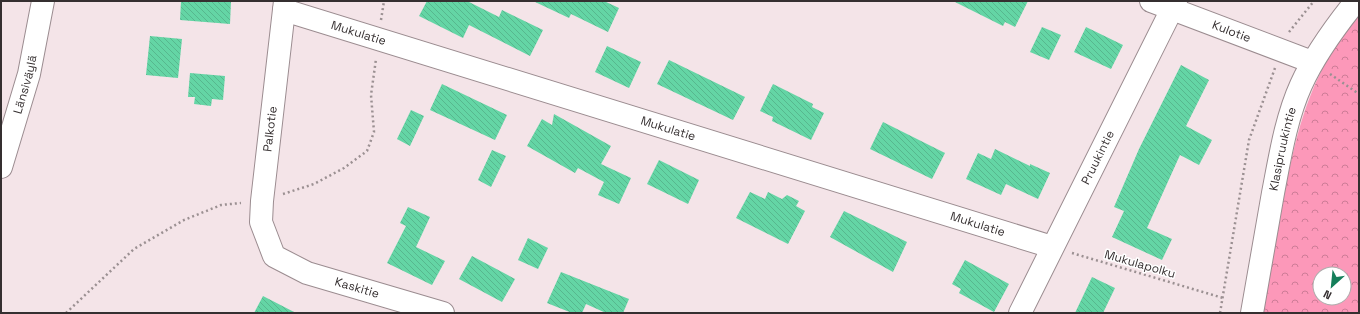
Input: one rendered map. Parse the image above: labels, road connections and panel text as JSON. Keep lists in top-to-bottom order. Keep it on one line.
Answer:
{"streets":{"street":["Kulotie","Mukulatie","Länsiväylä","Palkotie","Klasipruukintie","Pruukintie","Kaskitie"],"path":["Mukulapolku"]},"crossings":[["Kulotie","Klasipruukintie"],["Kulotie","Pruukintie"],["Mukulatie","Palkotie"],["Mukulatie","Pruukintie"],["Mukulatie","Mukulapolku"],["Palkotie","Kaskitie"],["Pruukintie","Mukulapolku"]],"north":"bottom left"}
